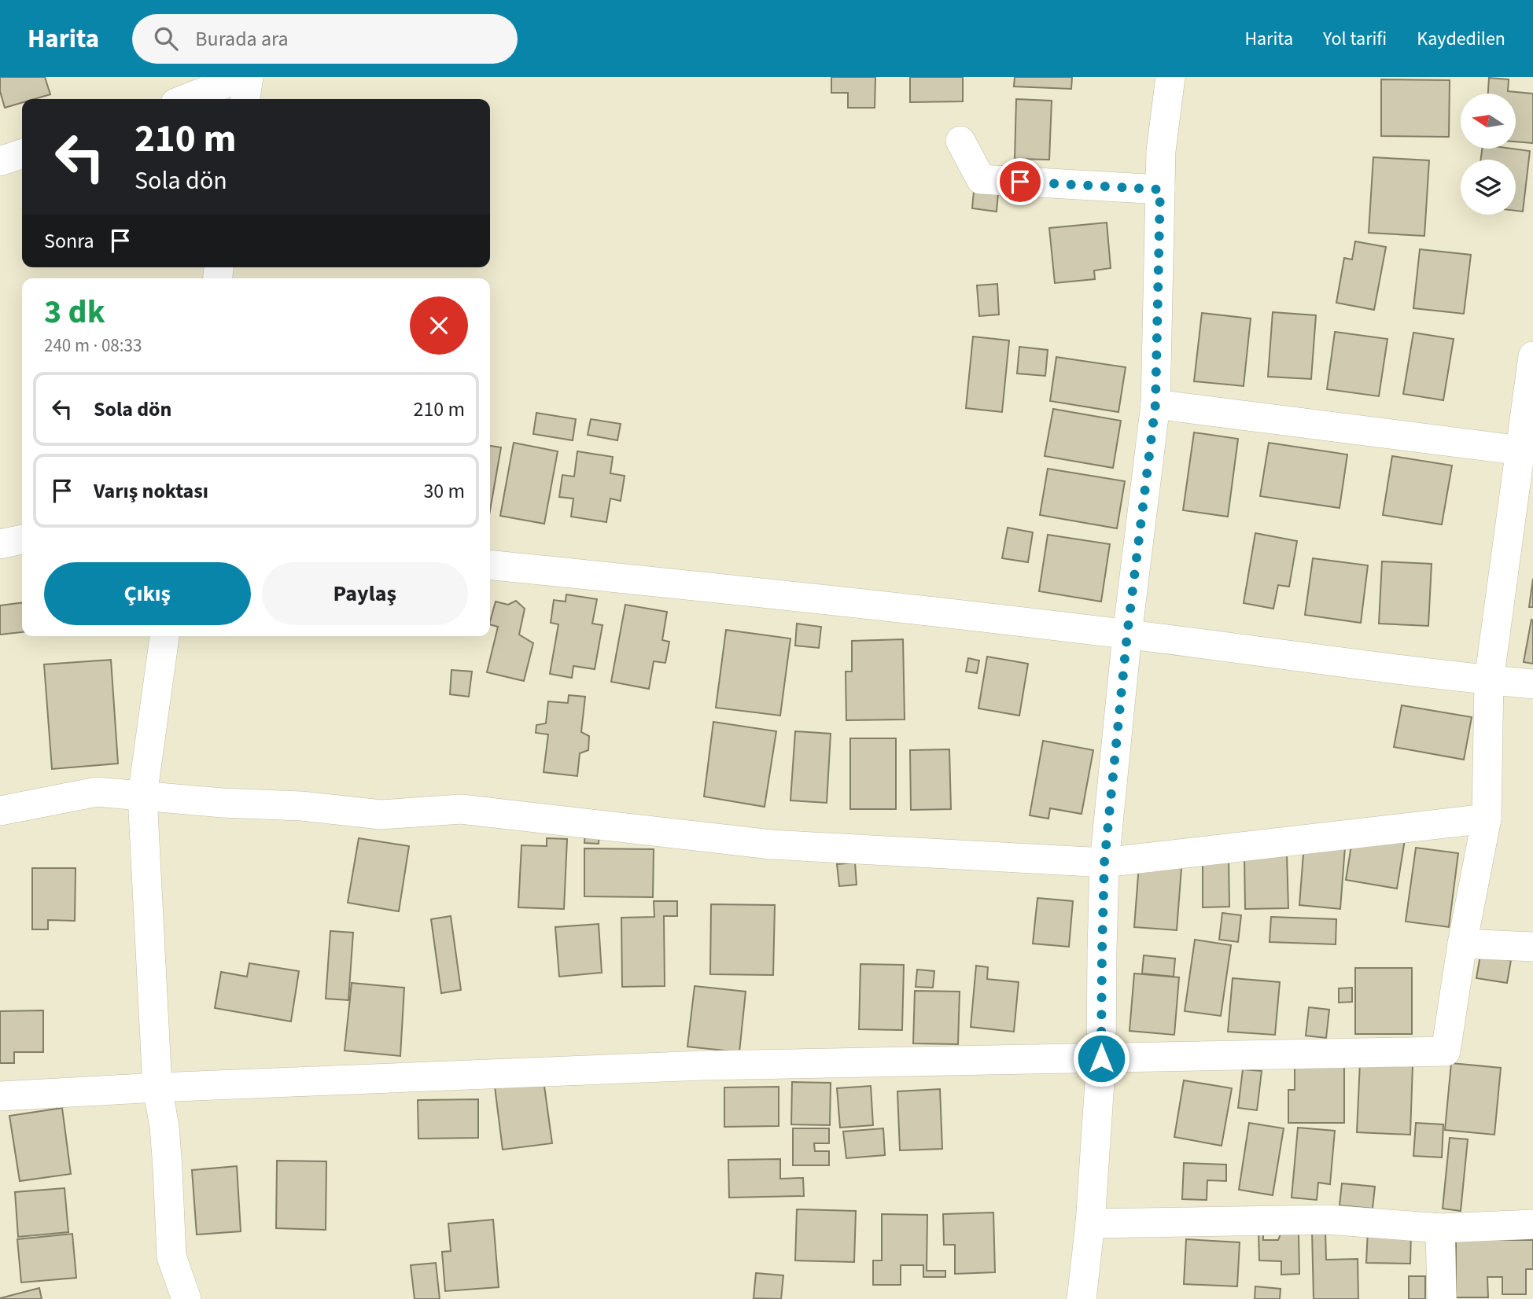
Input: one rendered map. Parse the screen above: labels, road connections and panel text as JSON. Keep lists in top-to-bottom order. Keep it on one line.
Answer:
{"north":"left","page":{"header":"Harita","search":"Burada ara","nav":["Harita","Yol tarifi","Kaydedilen"],"turn":["210 m","Sola dön"],"then":"Sonra","heading":["3 dk","240 m · 08:33"],"list":[{"name":"Sola dön","value":"210 m"},{"name":"Varış noktası","value":"30 m"}],"buttons":["Çıkış","Paylaş"]}}
